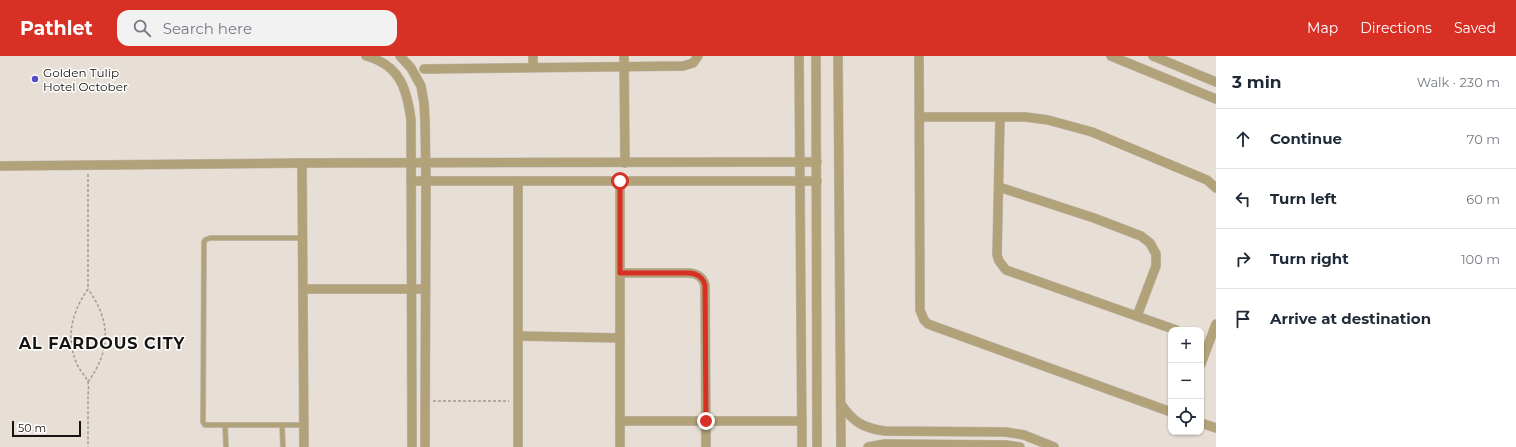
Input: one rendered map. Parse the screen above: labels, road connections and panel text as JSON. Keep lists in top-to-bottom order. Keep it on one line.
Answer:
{"districts":["AL FARDOUS CITY"],"places":["Golden Tulip Hotel October"],"scale_bar":"50 m","page":{"header":"Pathlet","search":"Search here","nav":["Map","Directions","Saved"],"heading":["3 min","Walk · 230 m"],"list":[["Continue","70 m"],["Turn left","60 m"],["Turn right","100 m"],"Arrive at destination"],"map_buttons":["+","−"],"scale":"50 m"}}
